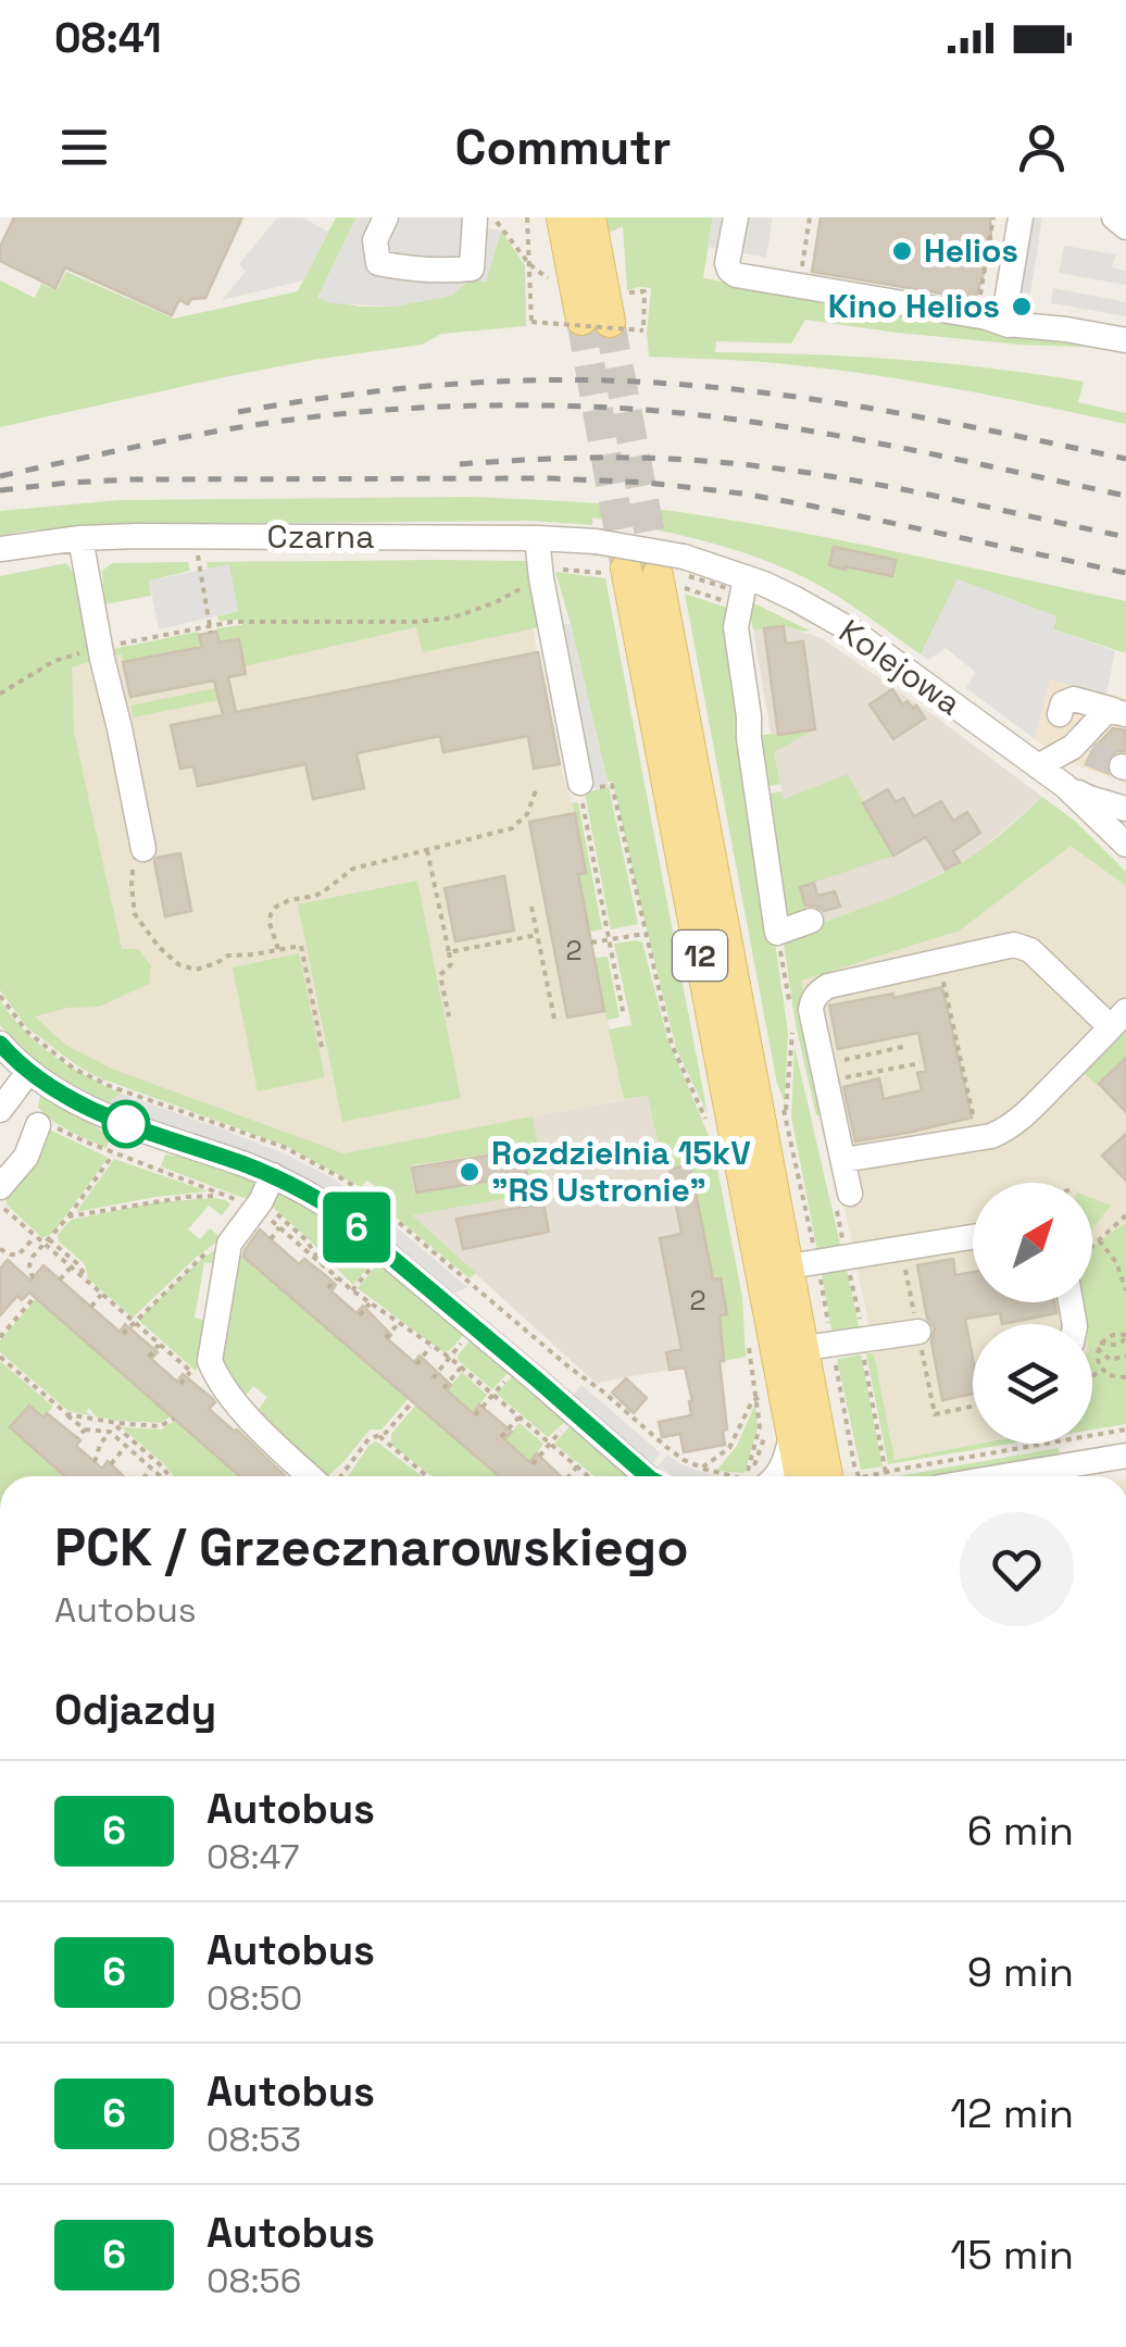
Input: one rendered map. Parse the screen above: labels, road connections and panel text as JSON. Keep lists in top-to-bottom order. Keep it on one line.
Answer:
{"streets":{"main road":["12"],"street":["Czarna","Kolejowa"]},"crossings":[["Czarna","Kolejowa"],["Czarna","12"],["Kolejowa","12"]],"places":["Helios","Kino Helios","Rozdzielnia 15kV \"RS Ustronie\""],"lines":["bus line 6"],"house_numbers":["2","2"],"north":"top right","page":{"status":"08:41","header":"Commutr","on_map":"6","heading":[["PCK / Grzecznarowskiego","Autobus"],"Odjazdy"],"list":[{"mark":"6","name":"Autobus","note":"08:47","value":"6 min"},{"mark":"6","name":"Autobus","note":"08:50","value":"9 min"},{"mark":"6","name":"Autobus","note":"08:53","value":"12 min"},{"mark":"6","name":"Autobus","note":"08:56","value":"15 min"}]}}
